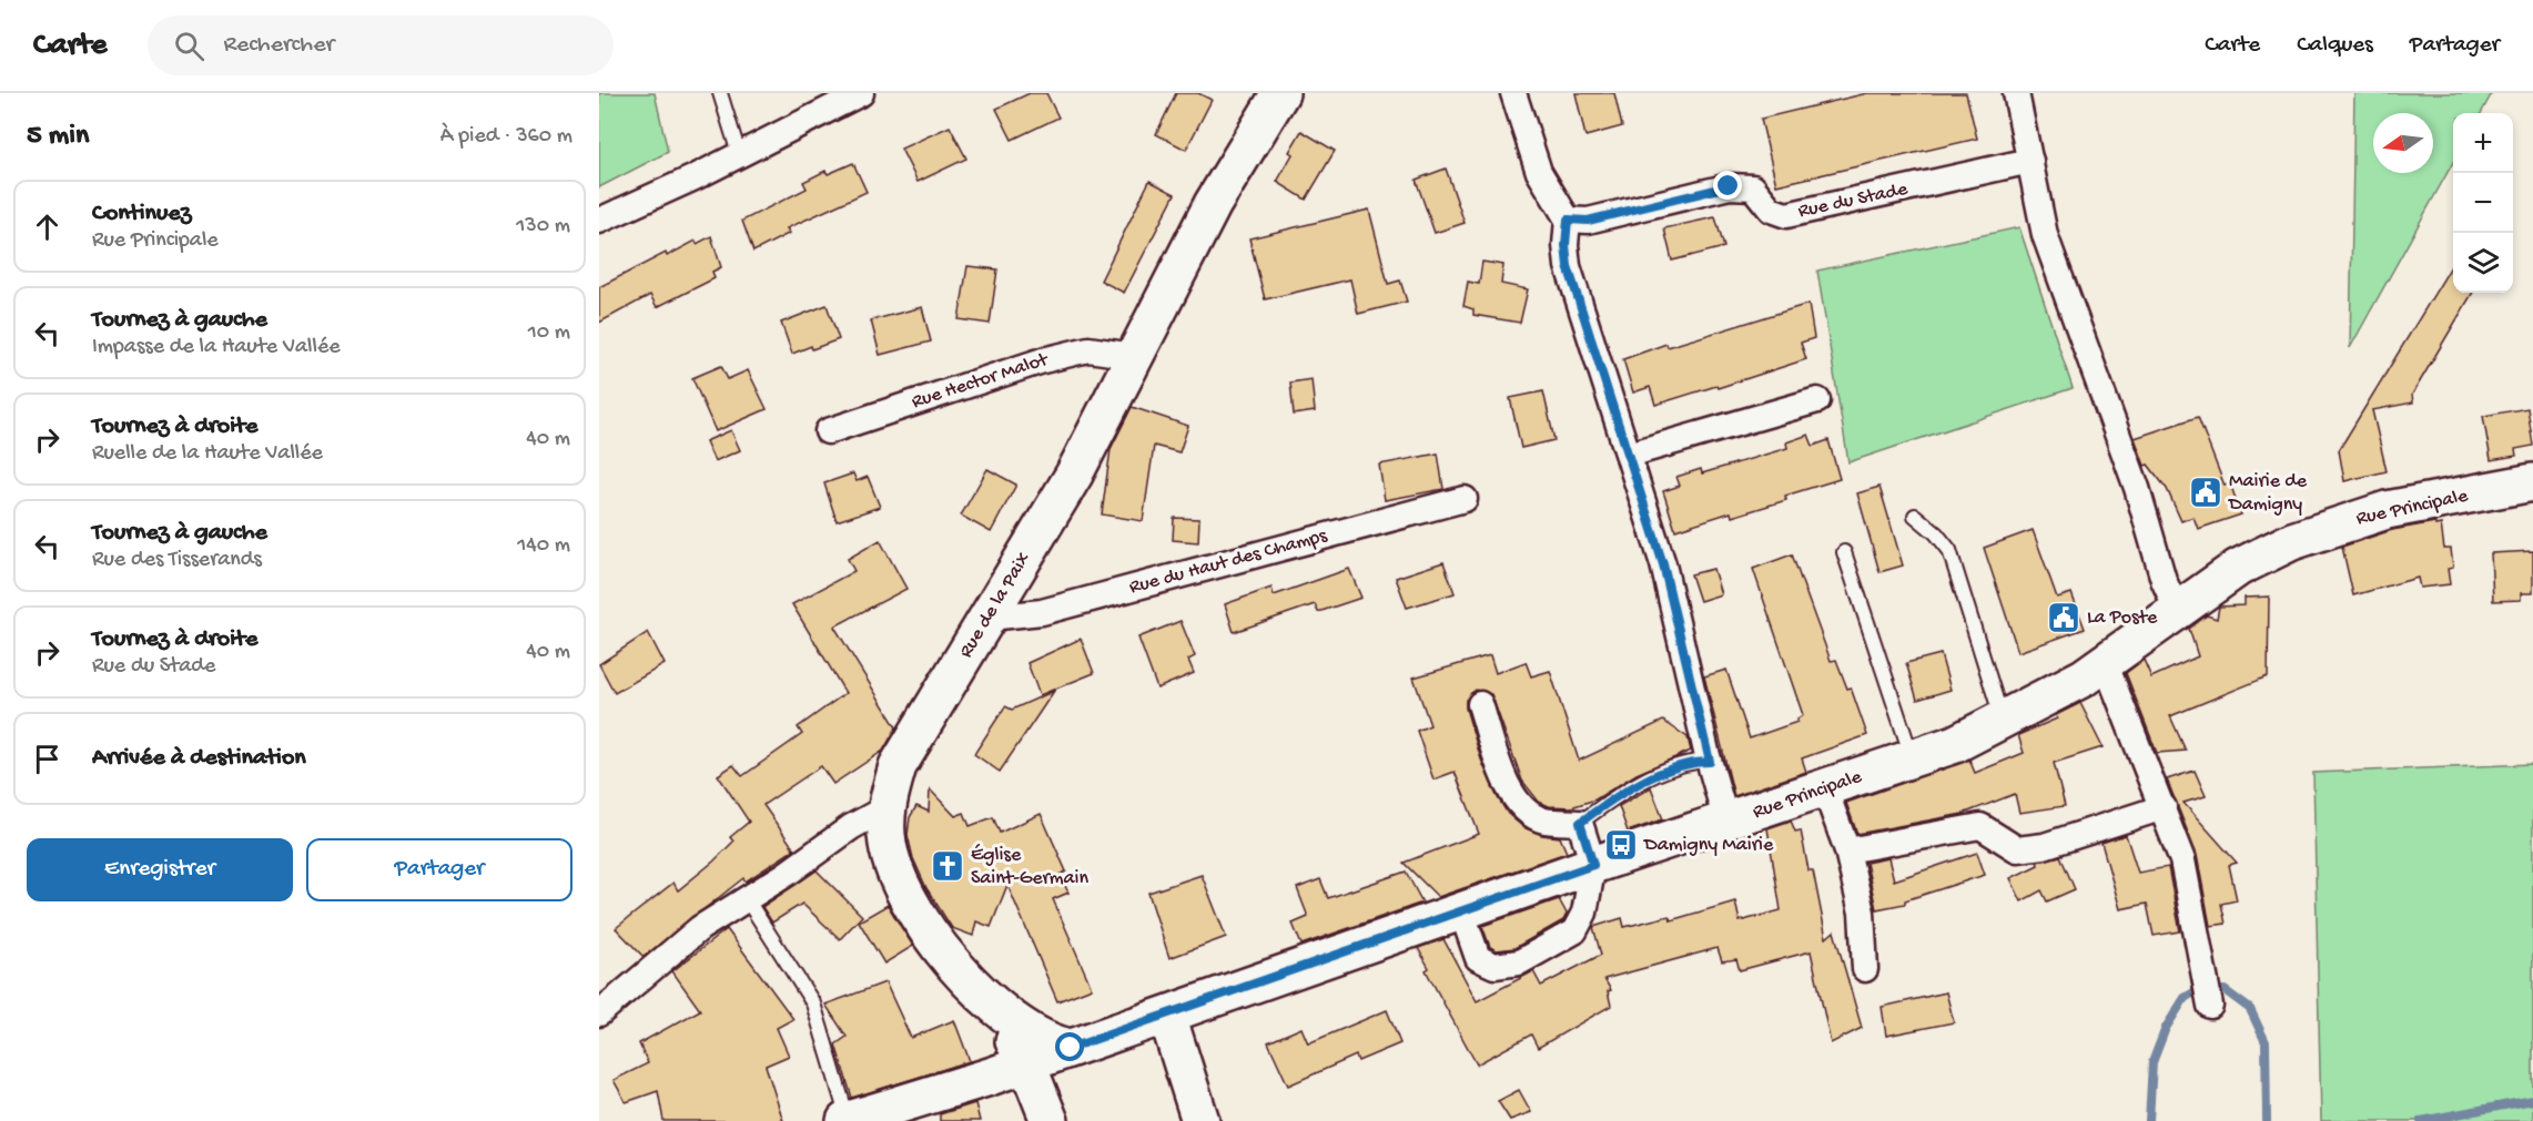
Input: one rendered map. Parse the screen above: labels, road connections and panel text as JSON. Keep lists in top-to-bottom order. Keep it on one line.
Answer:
{"streets":{"street":["Rue du Stade","Rue Hector Malot","Rue Principale","Rue du Haut des Champs","Rue de la Paix"]},"crossings":[["Rue Hector Malot","Rue de la Paix"],["Rue du Haut des Champs","Rue de la Paix"]],"places":{"public building":["Mairie de Damigny","La Poste"],"bus stop":["Damigny Mairie"],"church":["Église Saint-Germain"]},"north":"left","page":{"header":"Carte","search":"Rechercher","nav":["Carte","Calques","Partager"],"heading":["5 min","À pied · 360 m"],"map_buttons":["+","−"],"list":[["Continuez","Rue Principale","130 m"],["Tournez à gauche","Impasse de la Haute Vallée","10 m"],["Tournez à droite","Ruelle de la Haute Vallée","40 m"],["Tournez à gauche","Rue des Tisserands","140 m"],["Tournez à droite","Rue du Stade","40 m"],"Arrivée à destination"],"buttons":["Enregistrer","Partager"]}}
